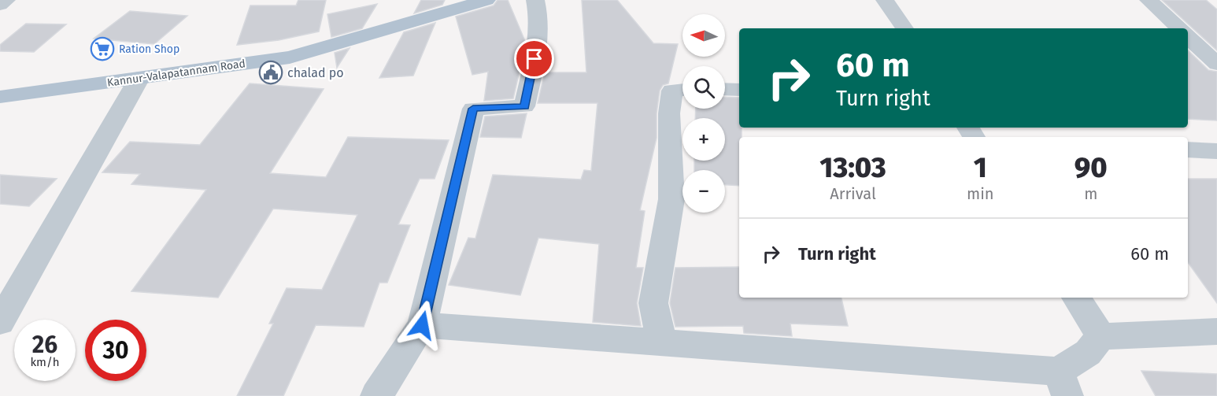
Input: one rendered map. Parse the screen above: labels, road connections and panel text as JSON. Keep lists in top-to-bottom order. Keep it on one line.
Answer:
{"streets":{"main road":["Kannur-Valapatannam Road"]},"places":{"supermarket":["Ration Shop"],"public building":["chalad po"]},"north":"left","page":{"map_buttons":["+","−"],"turn":["60 m","Turn right"],"eta":["13:03","Arrival","1","min","90","m"],"list":[{"name":"Turn right","value":"60 m"}],"speed":"26 km/h","limit":"30"}}
